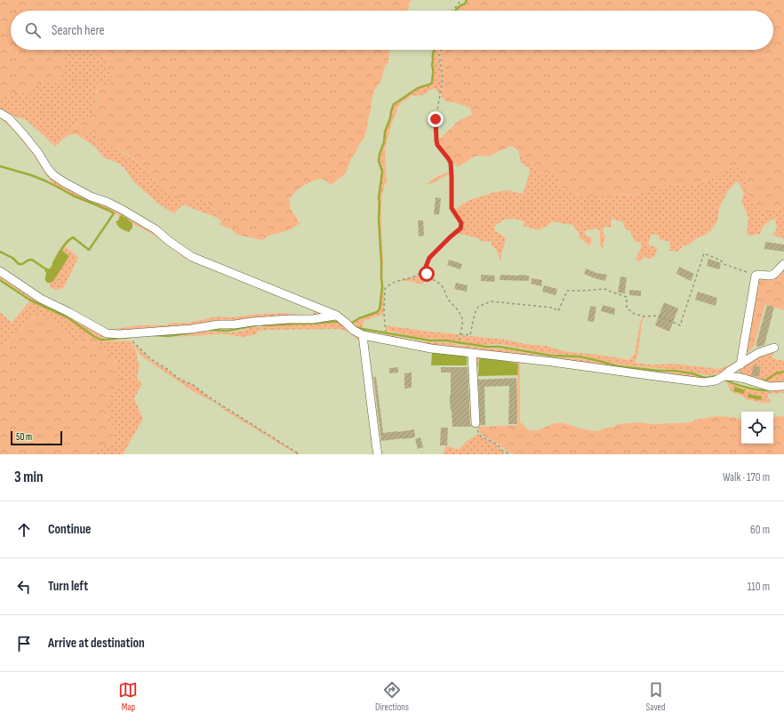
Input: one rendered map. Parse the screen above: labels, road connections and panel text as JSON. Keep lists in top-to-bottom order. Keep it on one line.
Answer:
{"scale_bar":"50 m","page":{"search":"Search here","scale":"50 m","heading":["3 min","Walk · 170 m"],"list":[["Continue","60 m"],["Turn left","110 m"],"Arrive at destination"],"nav":["Map","Directions","Saved"]}}
